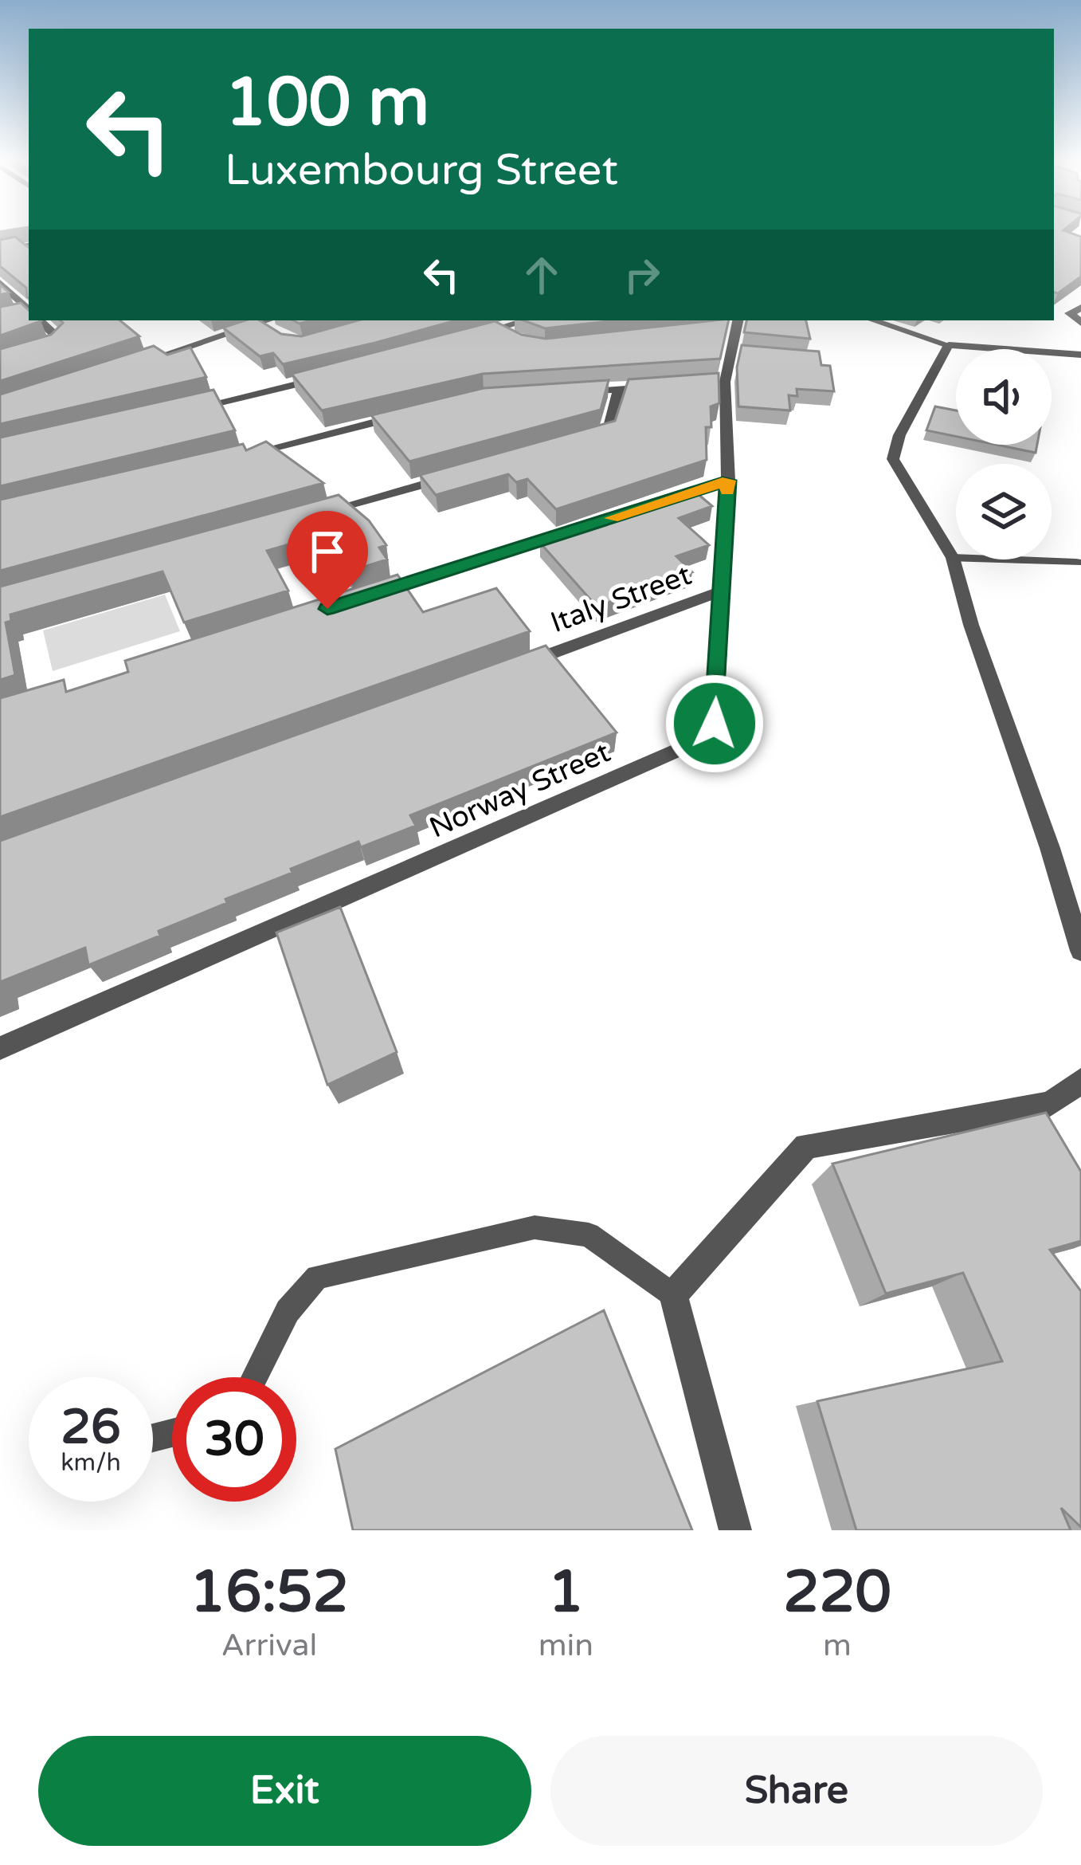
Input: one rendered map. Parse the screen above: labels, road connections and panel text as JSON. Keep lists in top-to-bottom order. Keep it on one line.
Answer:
{"streets":{"street":["Italy Street","Norway Street"]},"crossings":[["Italy Street","Norway Street"]],"page":{"turn":["100 m","Luxembourg Street"],"speed":"26 km/h","limit":"30","eta":["16:52","Arrival","1","min","220","m"],"buttons":["Exit","Share"]}}
